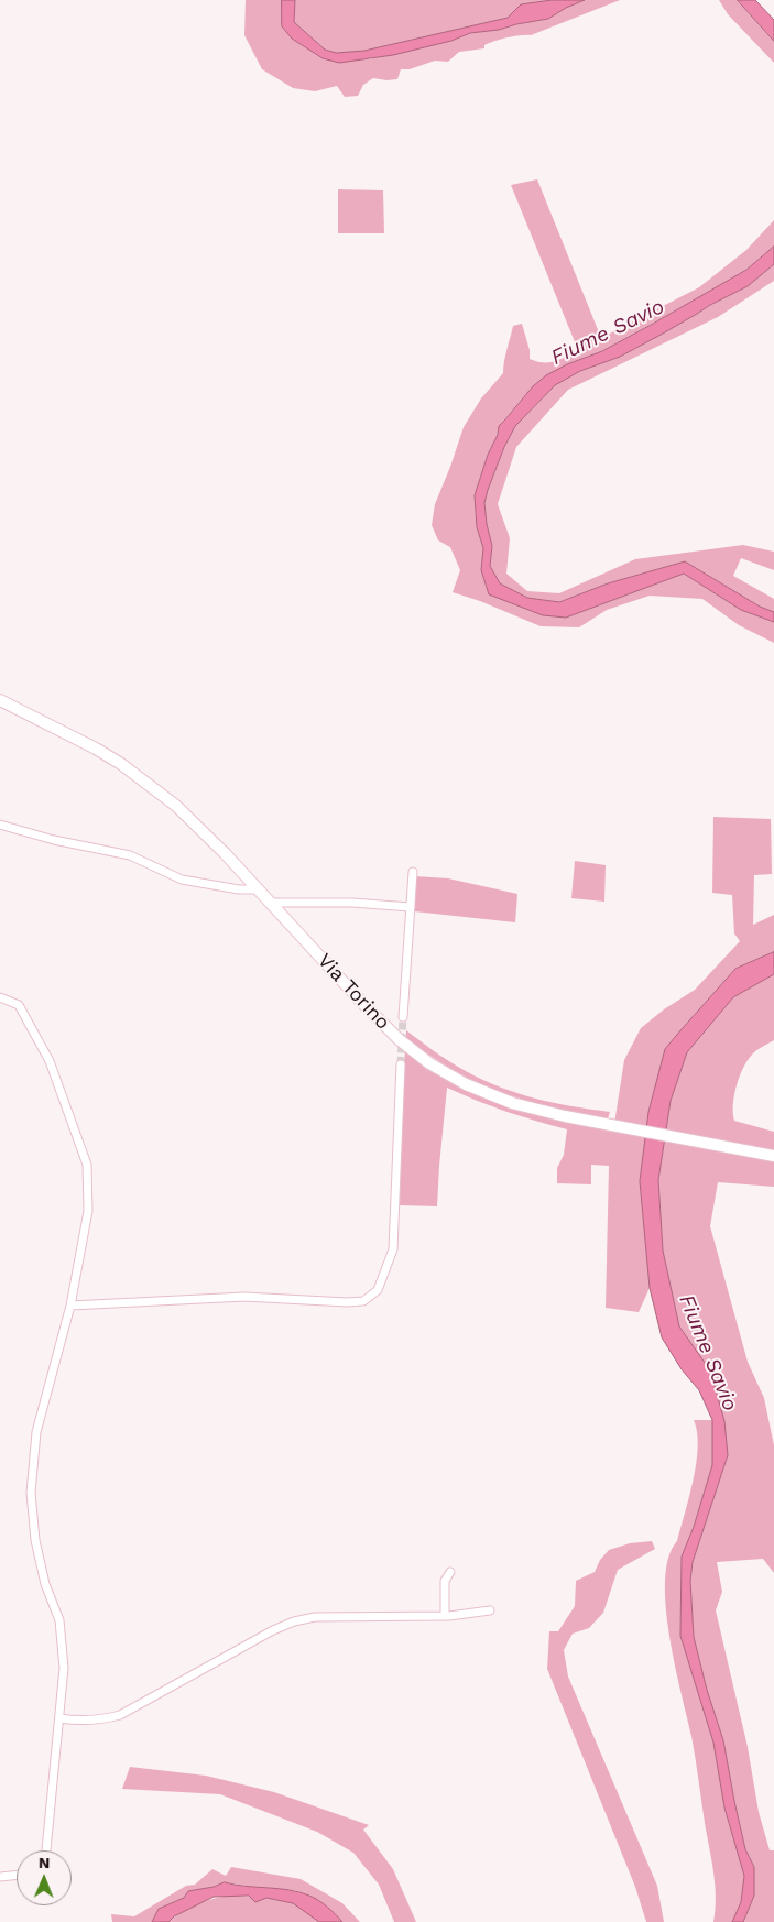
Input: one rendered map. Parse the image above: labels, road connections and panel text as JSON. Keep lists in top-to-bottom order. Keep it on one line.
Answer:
{"streets":{"main road":["Via Torino"]},"water":["Fiume Savio"],"north":"top"}
